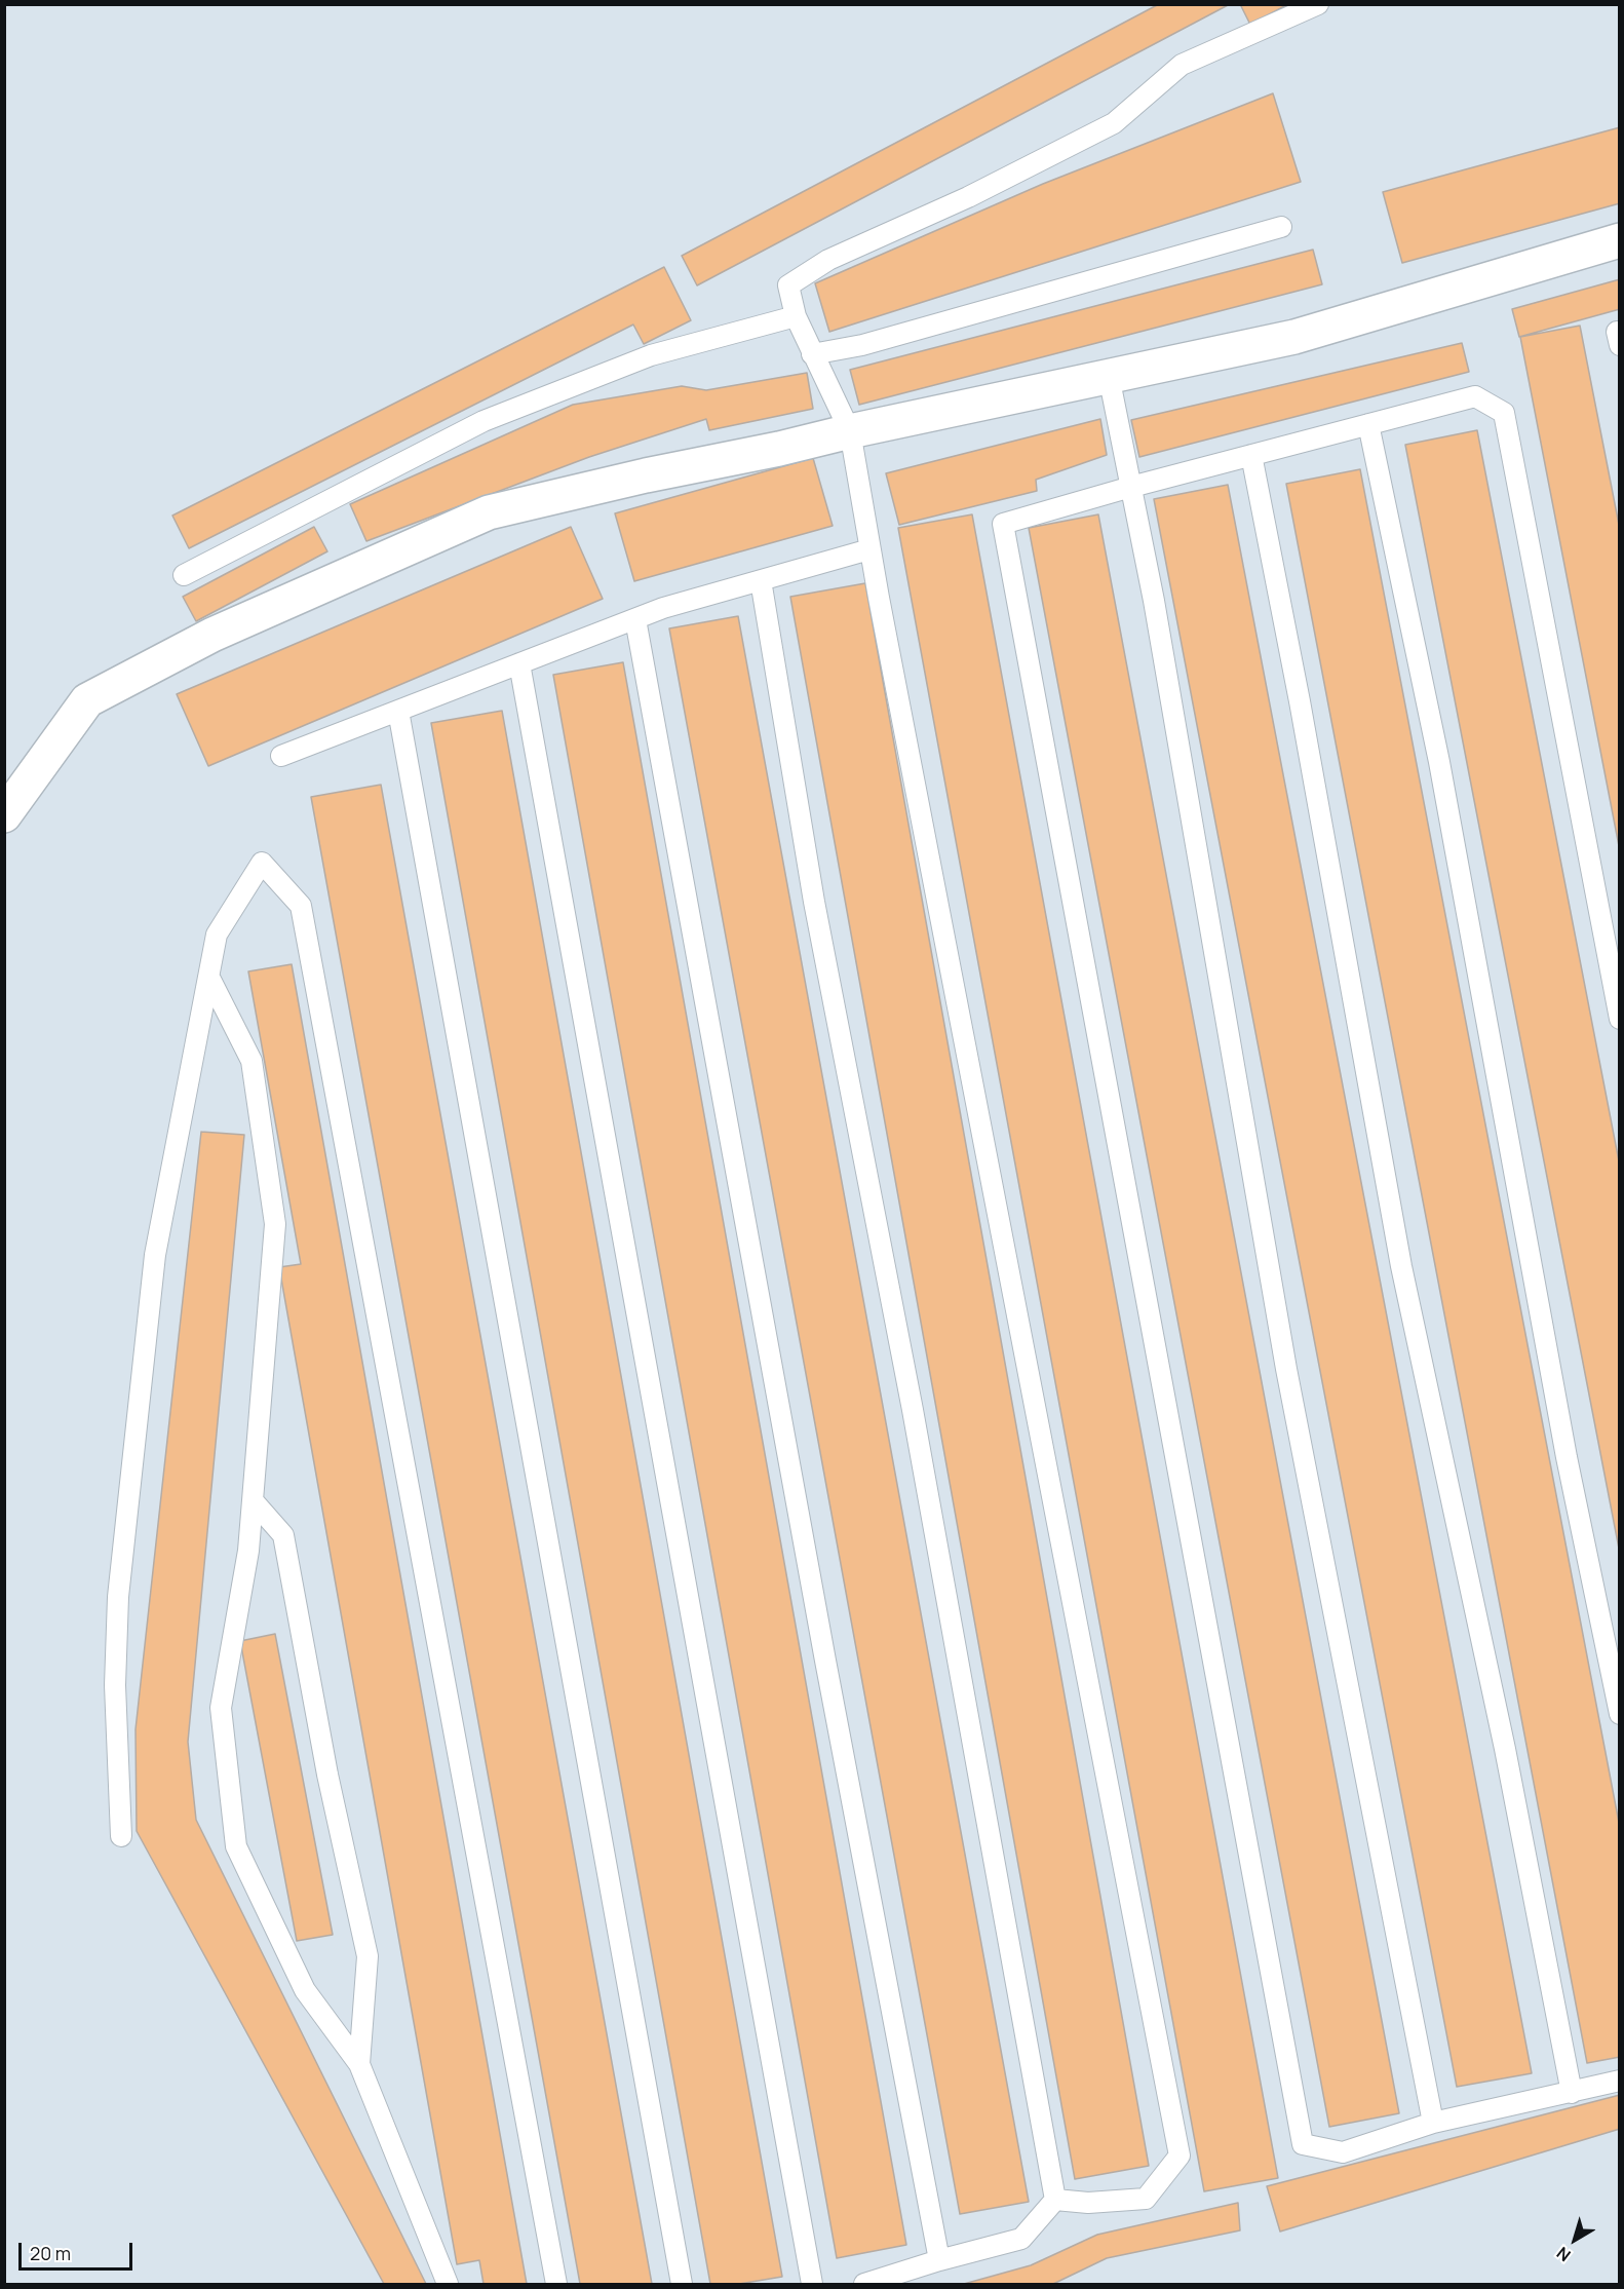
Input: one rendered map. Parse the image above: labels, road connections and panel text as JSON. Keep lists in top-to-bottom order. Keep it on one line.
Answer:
{"scale_bar":"20 m","north":"bottom left"}
